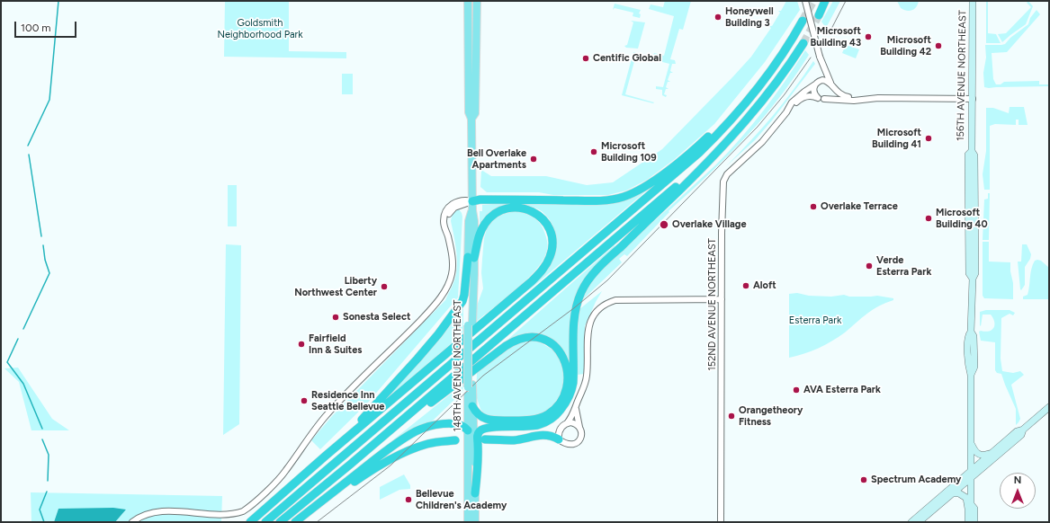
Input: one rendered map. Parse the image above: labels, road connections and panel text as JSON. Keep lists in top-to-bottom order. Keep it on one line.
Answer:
{"streets":{"main road":["156TH AVENUE NORTHEAST","148TH AVENUE NORTHEAST"],"street":["152ND AVENUE NORTHEAST"]},"parks":["Goldsmith Neighborhood Park","Esterra Park"],"places":["Honeywell Building 3","Microsoft Building 43","Microsoft Building 42","Centific Global","Microsoft Building 41","Microsoft Building 109","Bell Overlake Apartments","Overlake Terrace","Microsoft Building 40","Overlake Village","Verde Esterra Park","Aloft","Liberty Northwest Center","Sonesta Select","Fairfield Inn & Suites","AVA Esterra Park","Residence Inn Seattle Bellevue","Orangetheory Fitness","Spectrum Academy","Bellevue Children's Academy"],"scale_bar":"100 m","north":"top"}
